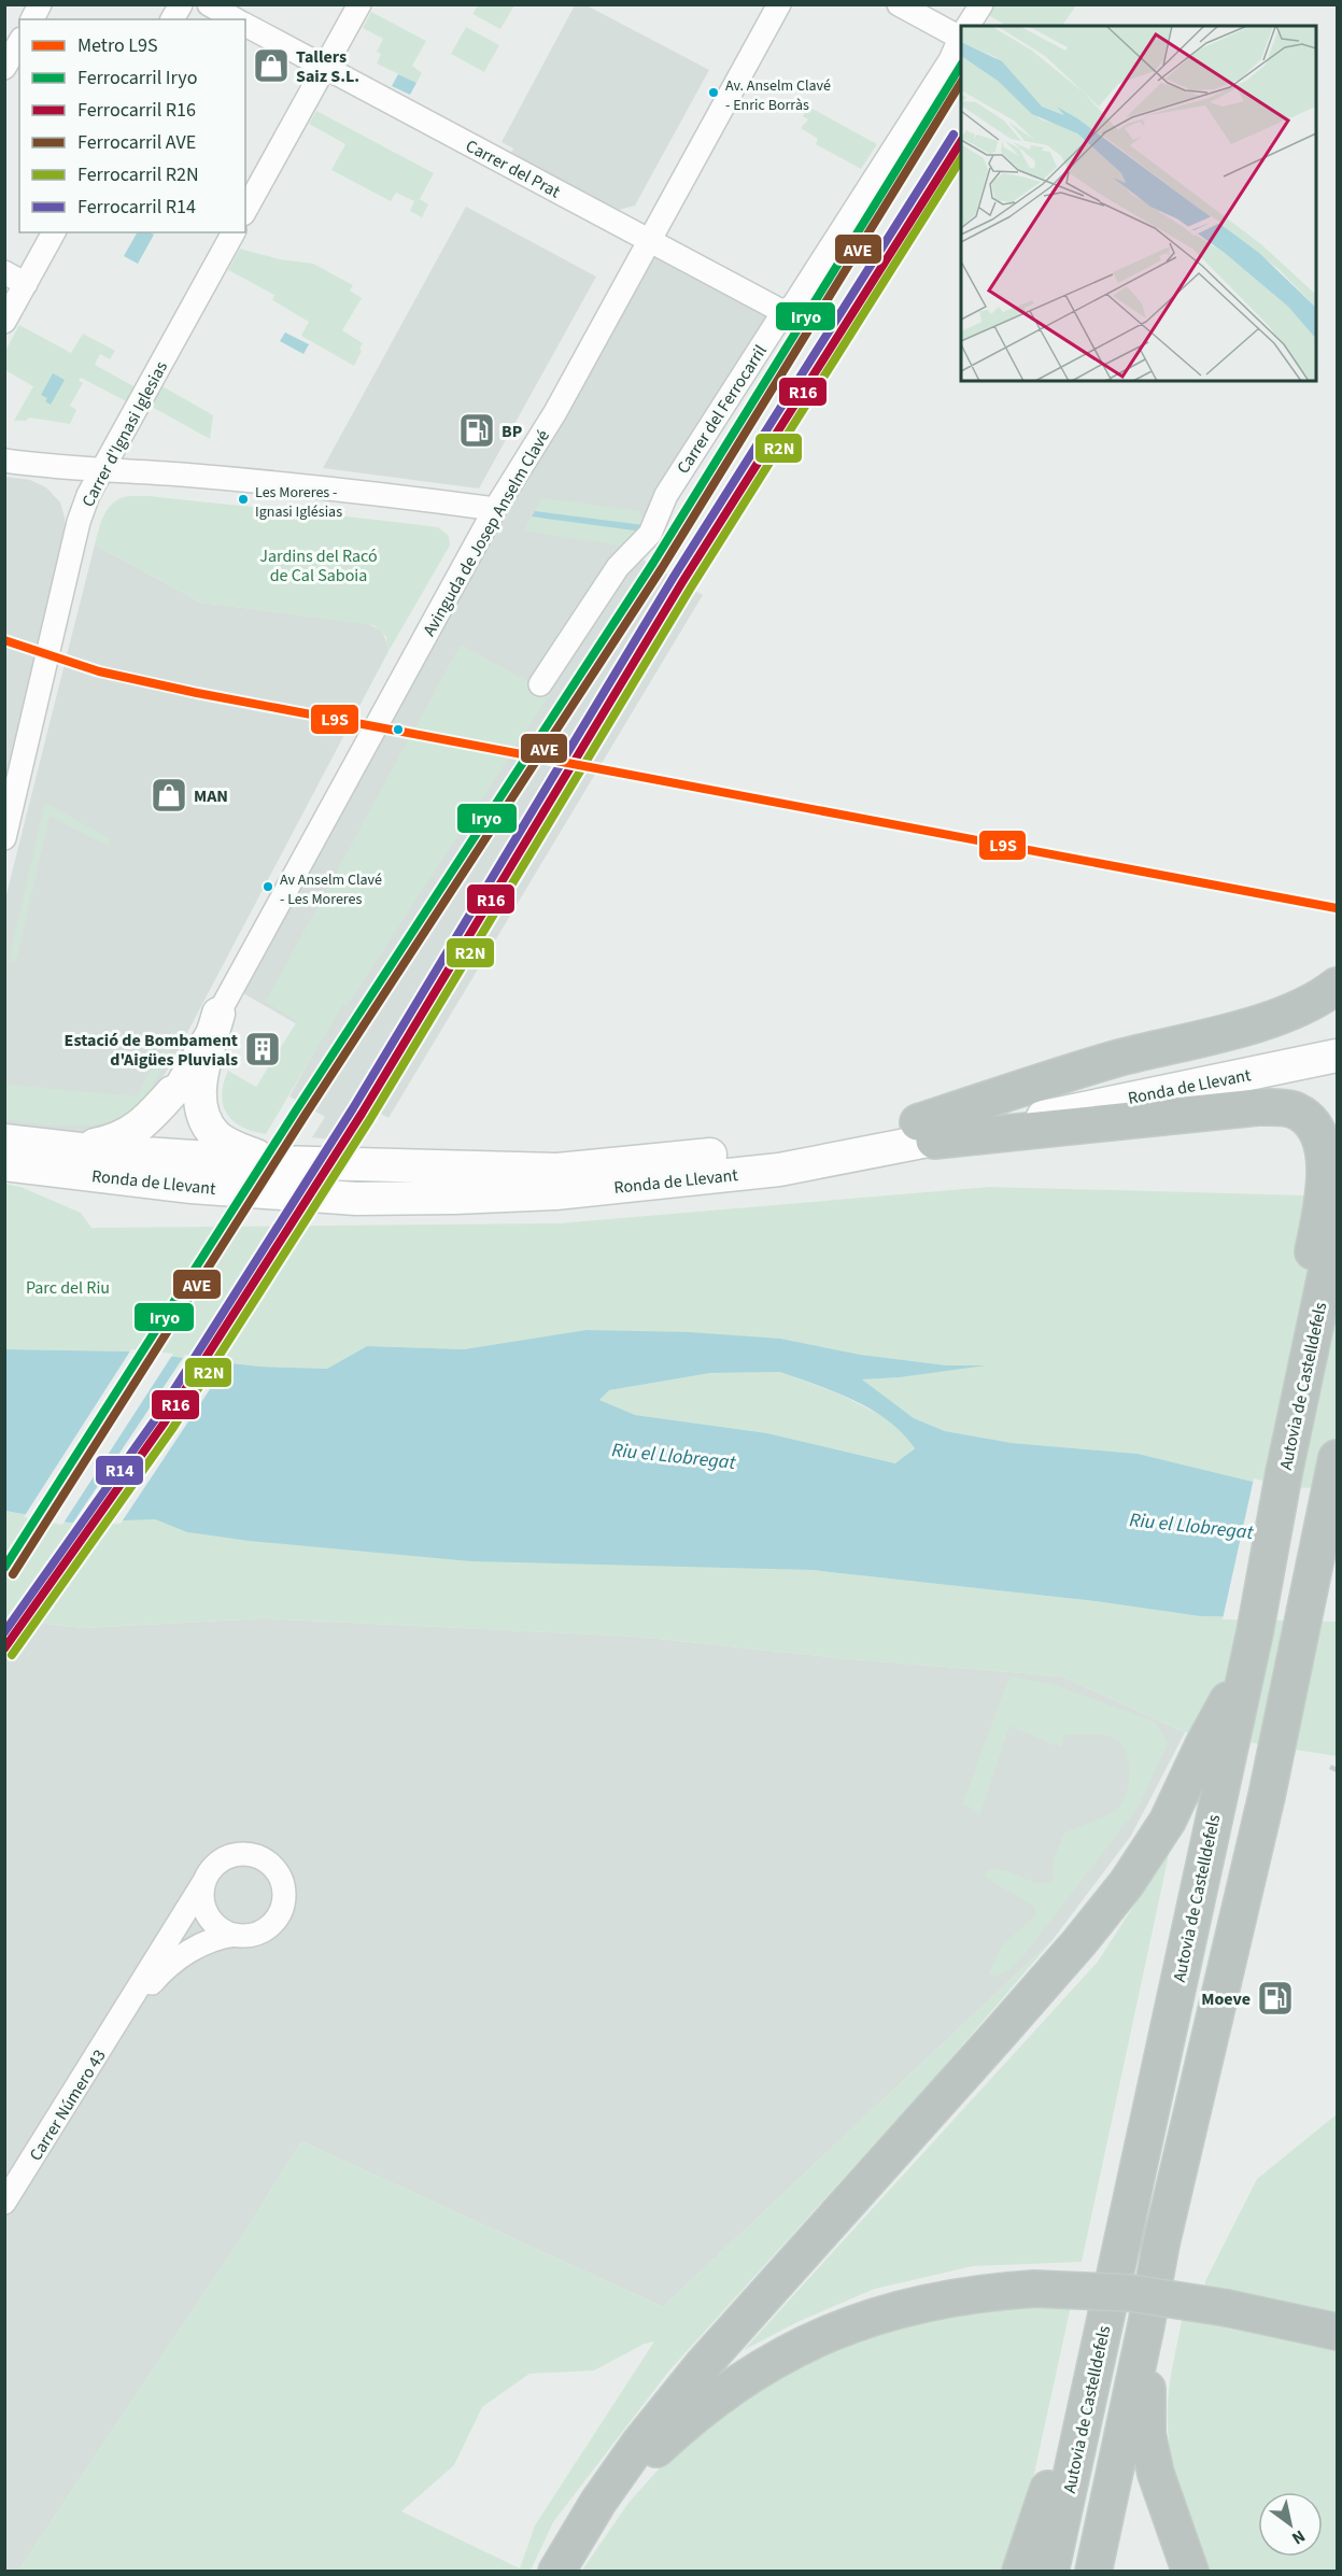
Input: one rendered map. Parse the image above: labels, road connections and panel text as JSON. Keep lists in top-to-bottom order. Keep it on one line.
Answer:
{"streets":{"highway":["Autovia de Castelldefels"],"main road":["Ronda de Llevant"],"street":["Carrer del Prat","Carrer del Ferrocarril","Carrer d'Ignasi Iglesias","Avinguda de Josep Anselm Clavé","Carrer Número 43"]},"crossings":[["Carrer del Prat","Carrer del Ferrocarril"],["Carrer del Prat","Avinguda de Josep Anselm Clavé"]],"water":["Riu el Llobregat"],"parks":["Jardins del Racó de Cal Saboia","Parc del Riu"],"places":{"shop":["Tallers Saiz S.L.","MAN"],"other":["Av. Anselm Clavé - Enric Borràs","Les Moreres - Ignasi Iglésias","Av Anselm Clavé - Les Moreres"],"fuel station":["BP","Moeve"],"building":["Estació de Bombament d'Aigües Pluvials"]},"lines":["rail line Iryo","rail line AVE","rail line R14","rail line R16","rail line R2N","metro line L9S"],"legend":["Metro L9S","Ferrocarril Iryo","Ferrocarril R16","Ferrocarril AVE","Ferrocarril R2N","Ferrocarril R14"],"north":"bottom right"}
